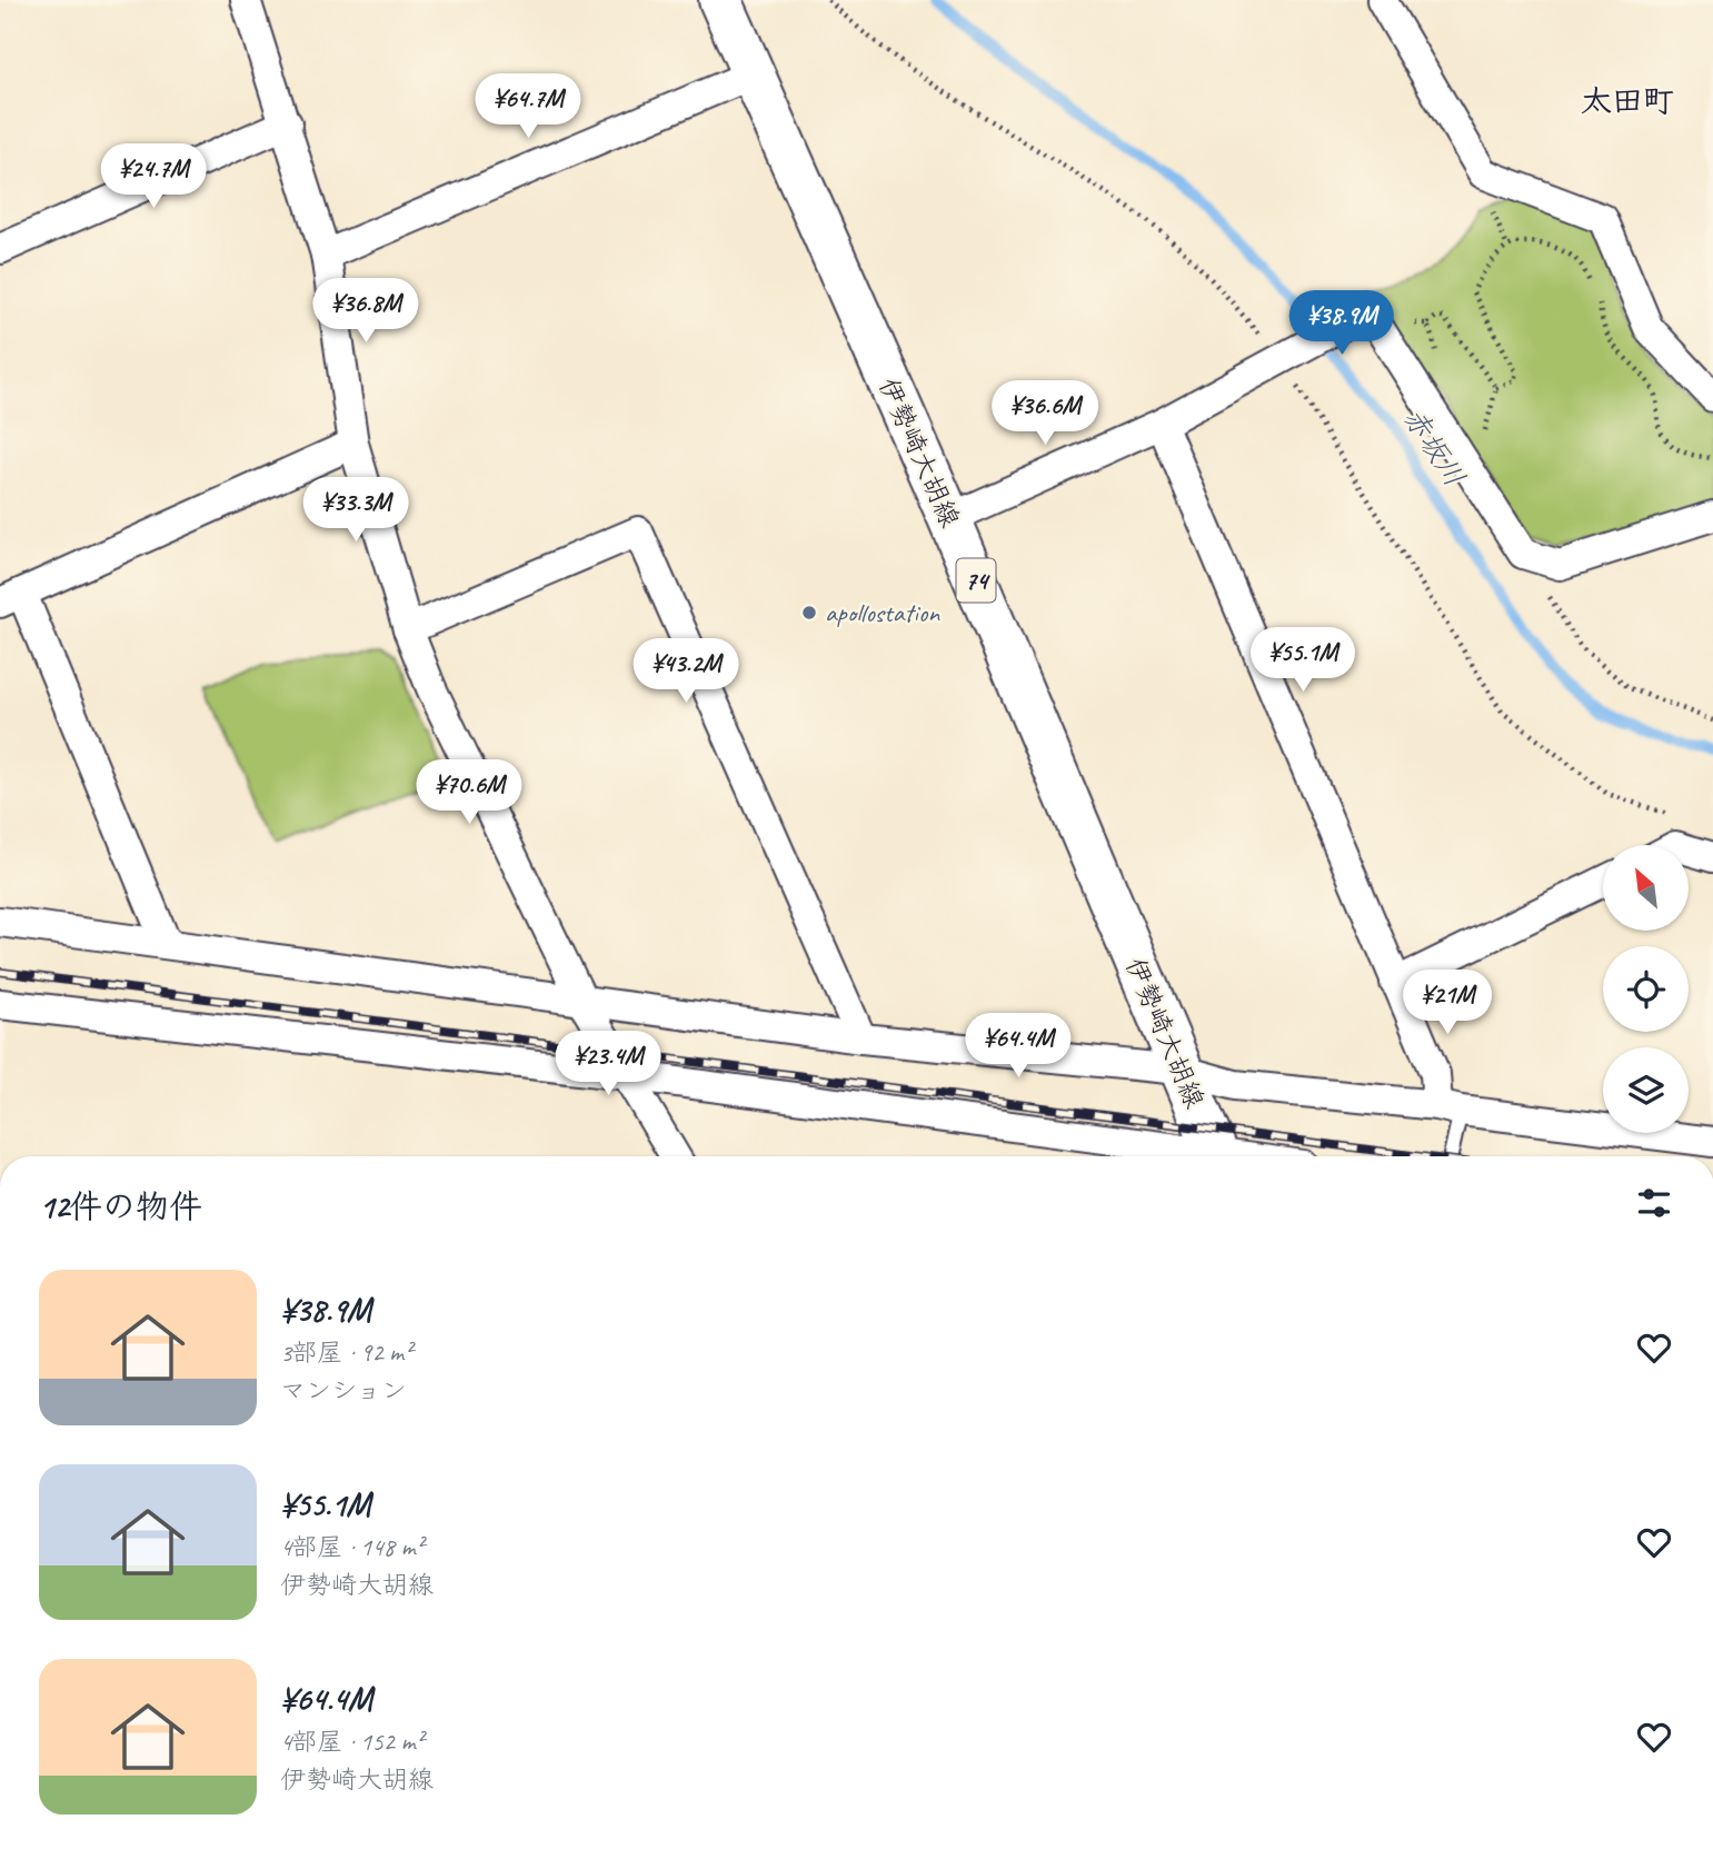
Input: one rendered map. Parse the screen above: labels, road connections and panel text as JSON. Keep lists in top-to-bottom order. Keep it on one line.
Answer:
{"streets":{"main road":["伊勢崎大胡線","74"]},"districts":["太田町"],"water":["赤坂川"],"places":["apollostation"],"north":"top left","page":{"price":["¥64.7M","¥24.7M","¥36.8M","¥38.9M","¥36.6M","¥33.3M","¥55.1M","¥43.2M","¥70.6M","¥21M","¥64.4M","¥23.4M"],"heading":"12件の物件","list":[{"name":"¥38.9M","note":"3部屋 · 92 m² · マンション"},{"name":"¥55.1M","note":"4部屋 · 148 m² · 伊勢崎大胡線"},{"name":"¥64.4M","note":"4部屋 · 152 m² · 伊勢崎大胡線"}]}}
